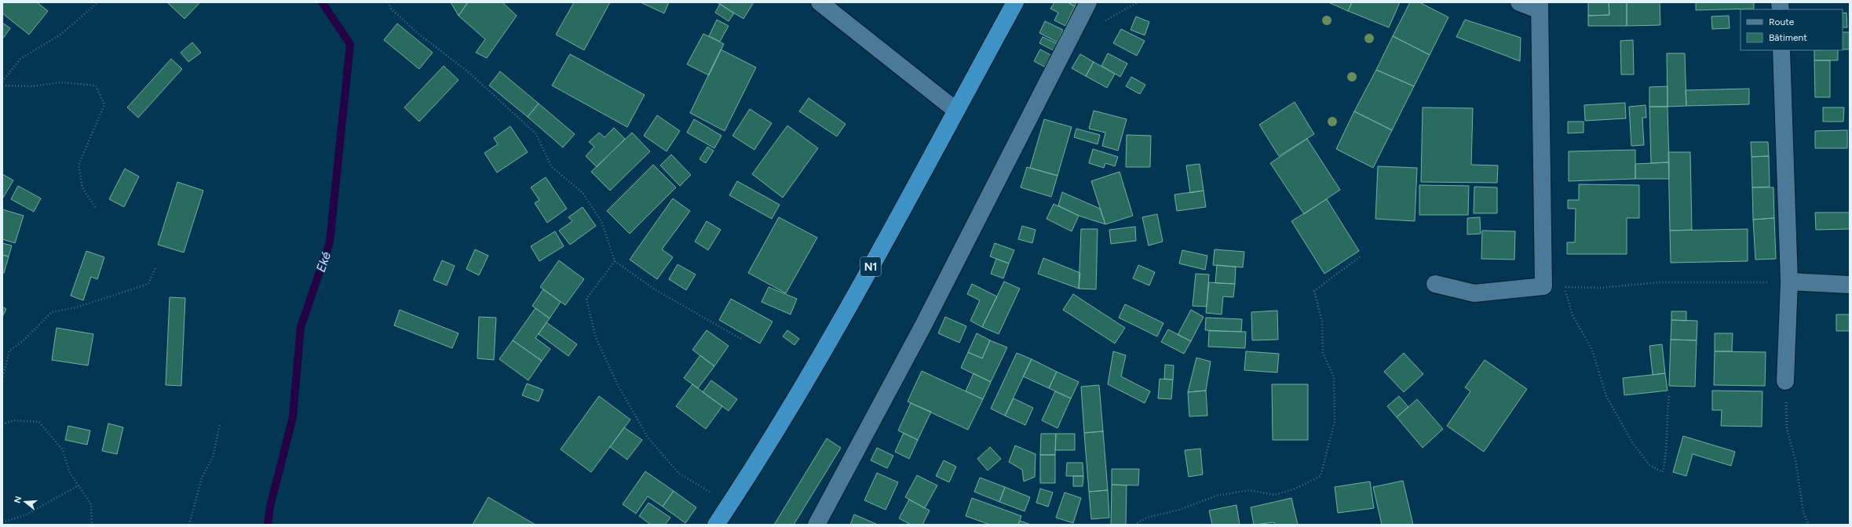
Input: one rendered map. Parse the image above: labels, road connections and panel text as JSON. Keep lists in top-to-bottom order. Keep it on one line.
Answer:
{"streets":{"highway":["N1"]},"water":["Eké"],"legend":["Route","Bâtiment"],"north":"left"}
